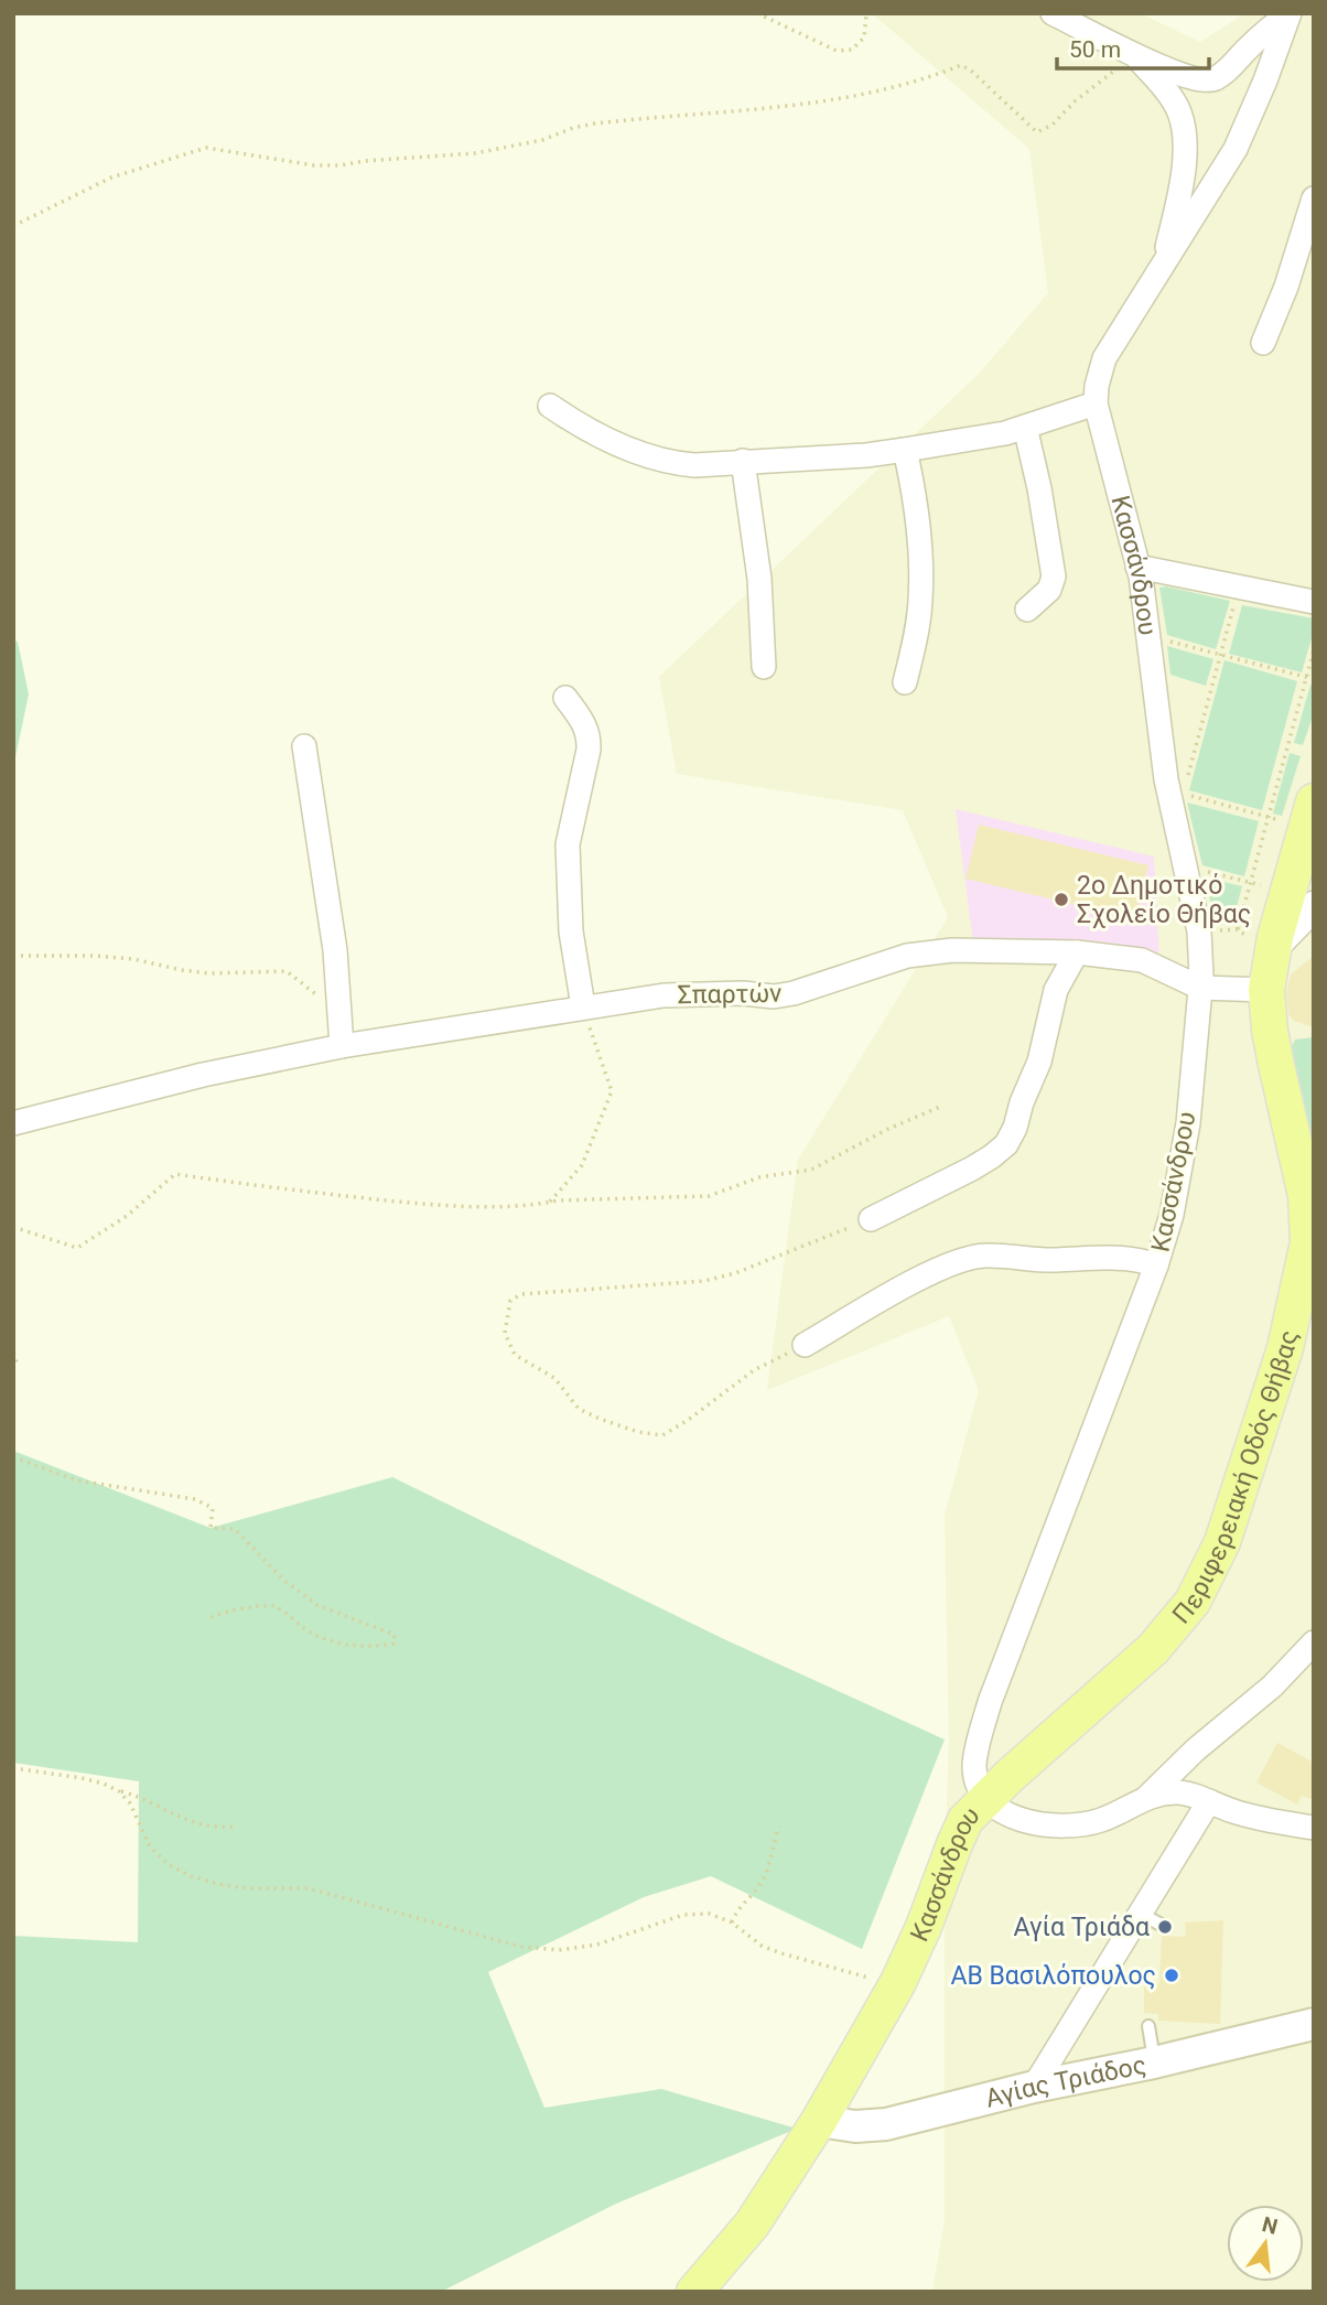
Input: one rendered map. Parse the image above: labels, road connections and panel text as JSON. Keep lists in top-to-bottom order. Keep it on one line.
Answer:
{"streets":{"main road":["Κασσάνδρου","Περιφερειακή Οδός Θήβας"],"street":["Σπαρτών","Αγίας Τριάδος"]},"crossings":[["Κασσάνδρου","Σπαρτών"],["Κασσάνδρου","Περιφερειακή Οδός Θήβας"],["Κασσάνδρου","Αγίας Τριάδος"]],"places":["2ο Δημοτικό Σχολείο Θήβας","Αγία Τριάδα","ΑΒ Βασιλόπουλος"],"scale_bar":"50 m","north":"top"}
